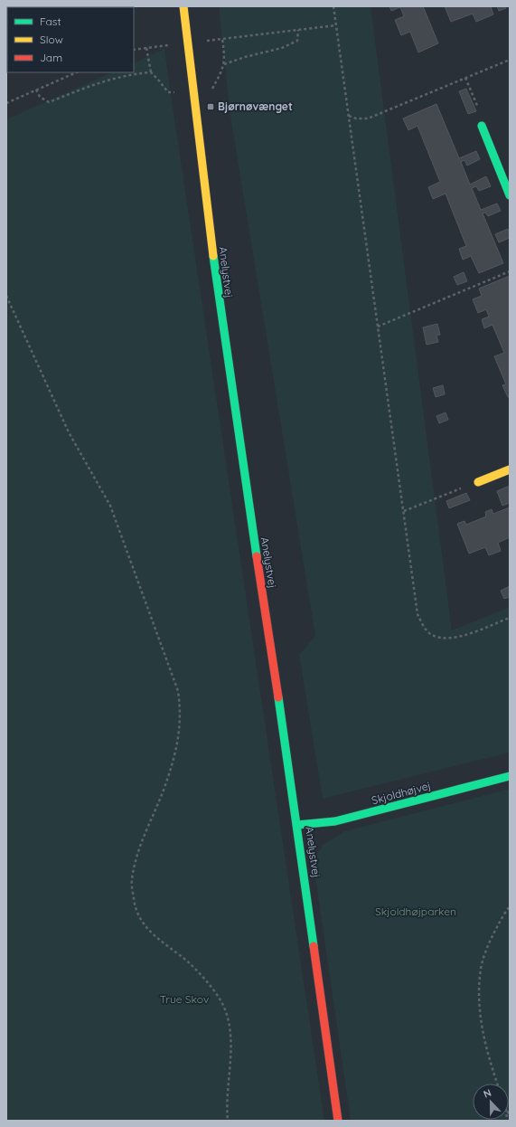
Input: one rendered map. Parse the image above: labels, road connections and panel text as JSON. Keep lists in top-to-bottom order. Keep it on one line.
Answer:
{"streets":{"street":["Anelystvej","Skjoldhøjvej"]},"crossings":[["Anelystvej","Skjoldhøjvej"]],"parks":["Skjoldhøjparken","True Skov"],"places":{"transit":["Bjørnøvænget"]},"legend":["Fast","Slow","Jam"],"north":"top"}
